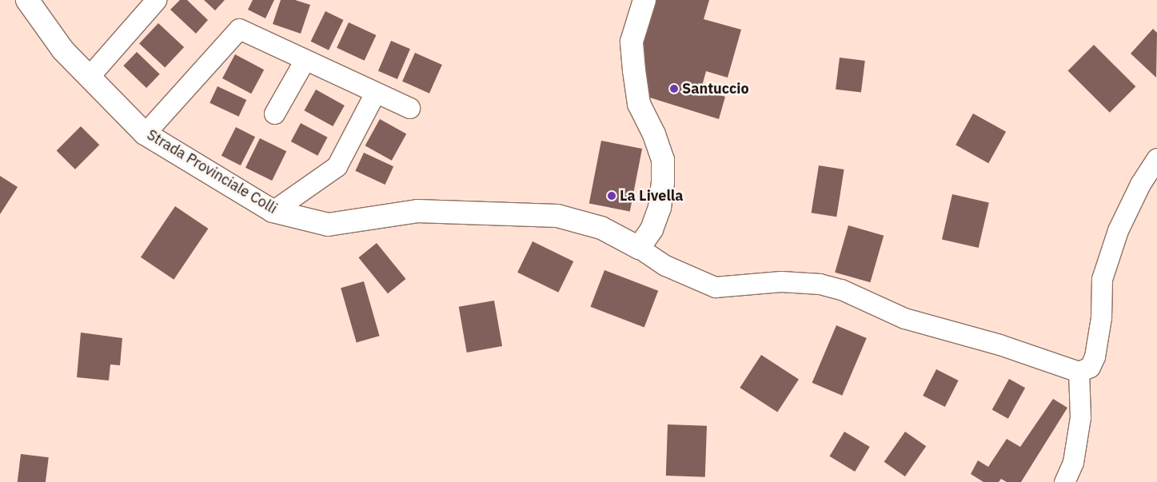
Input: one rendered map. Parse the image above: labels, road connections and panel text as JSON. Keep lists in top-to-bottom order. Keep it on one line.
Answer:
{"streets":{"street":["Strada Provinciale Colli"]},"places":["Santuccio","La Livella"]}
